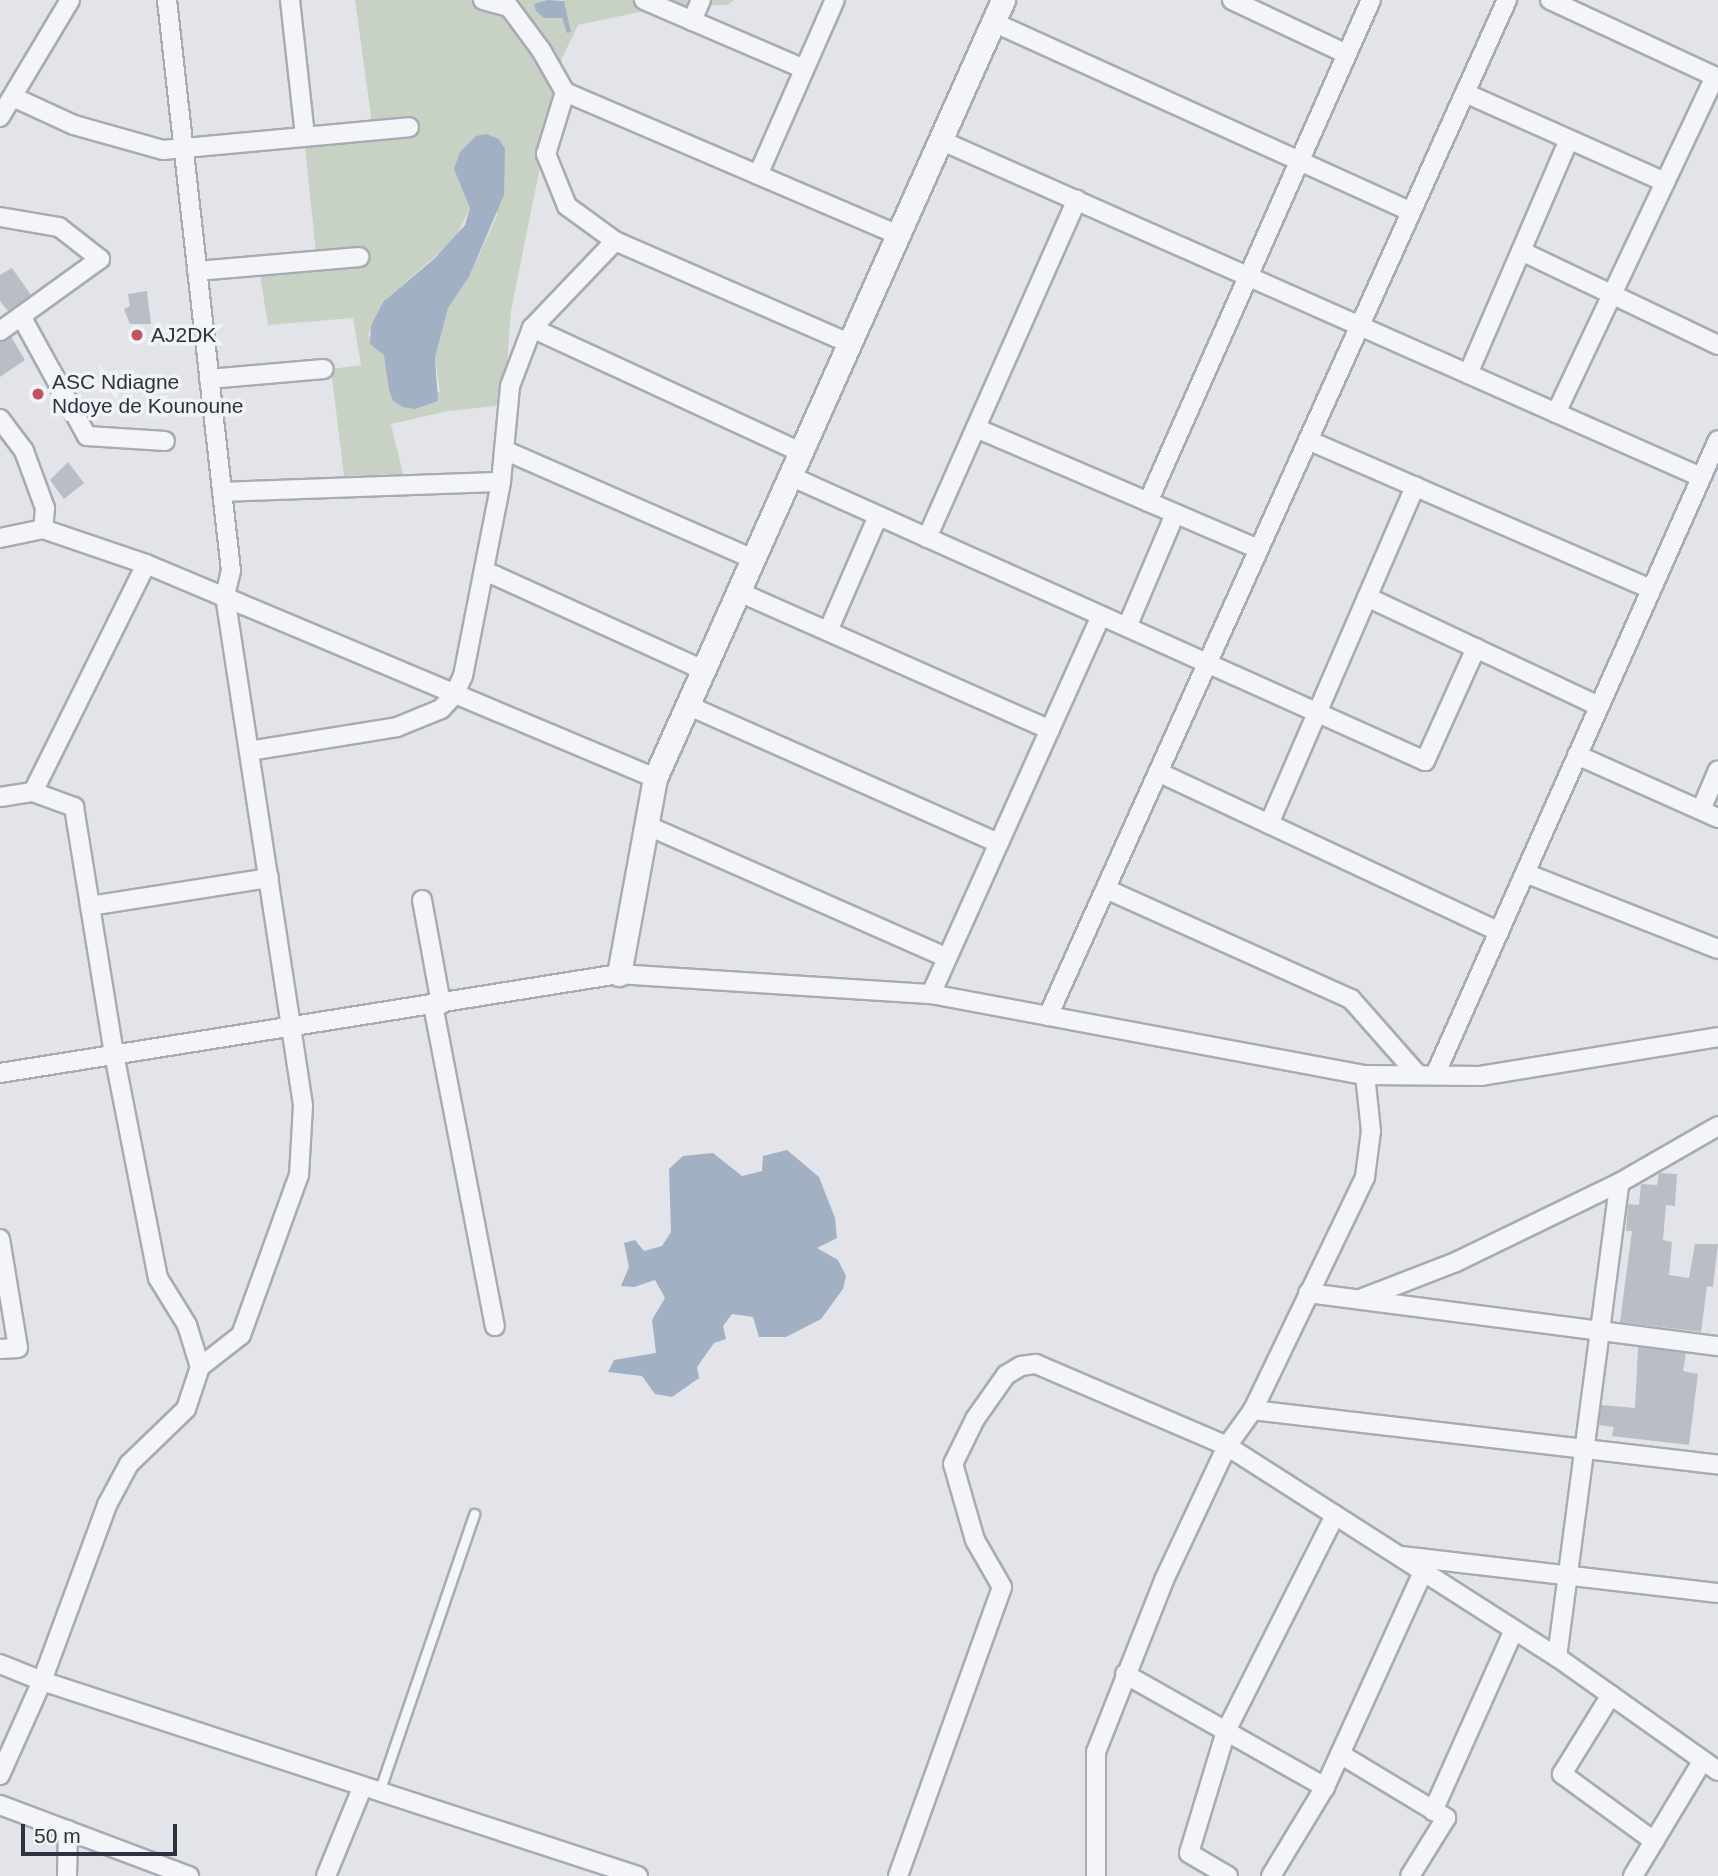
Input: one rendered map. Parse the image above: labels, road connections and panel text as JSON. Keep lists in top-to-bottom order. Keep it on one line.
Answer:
{"places":["AJ2DK","ASC Ndiagne Ndoye de Kounoune"],"scale_bar":"50 m"}
